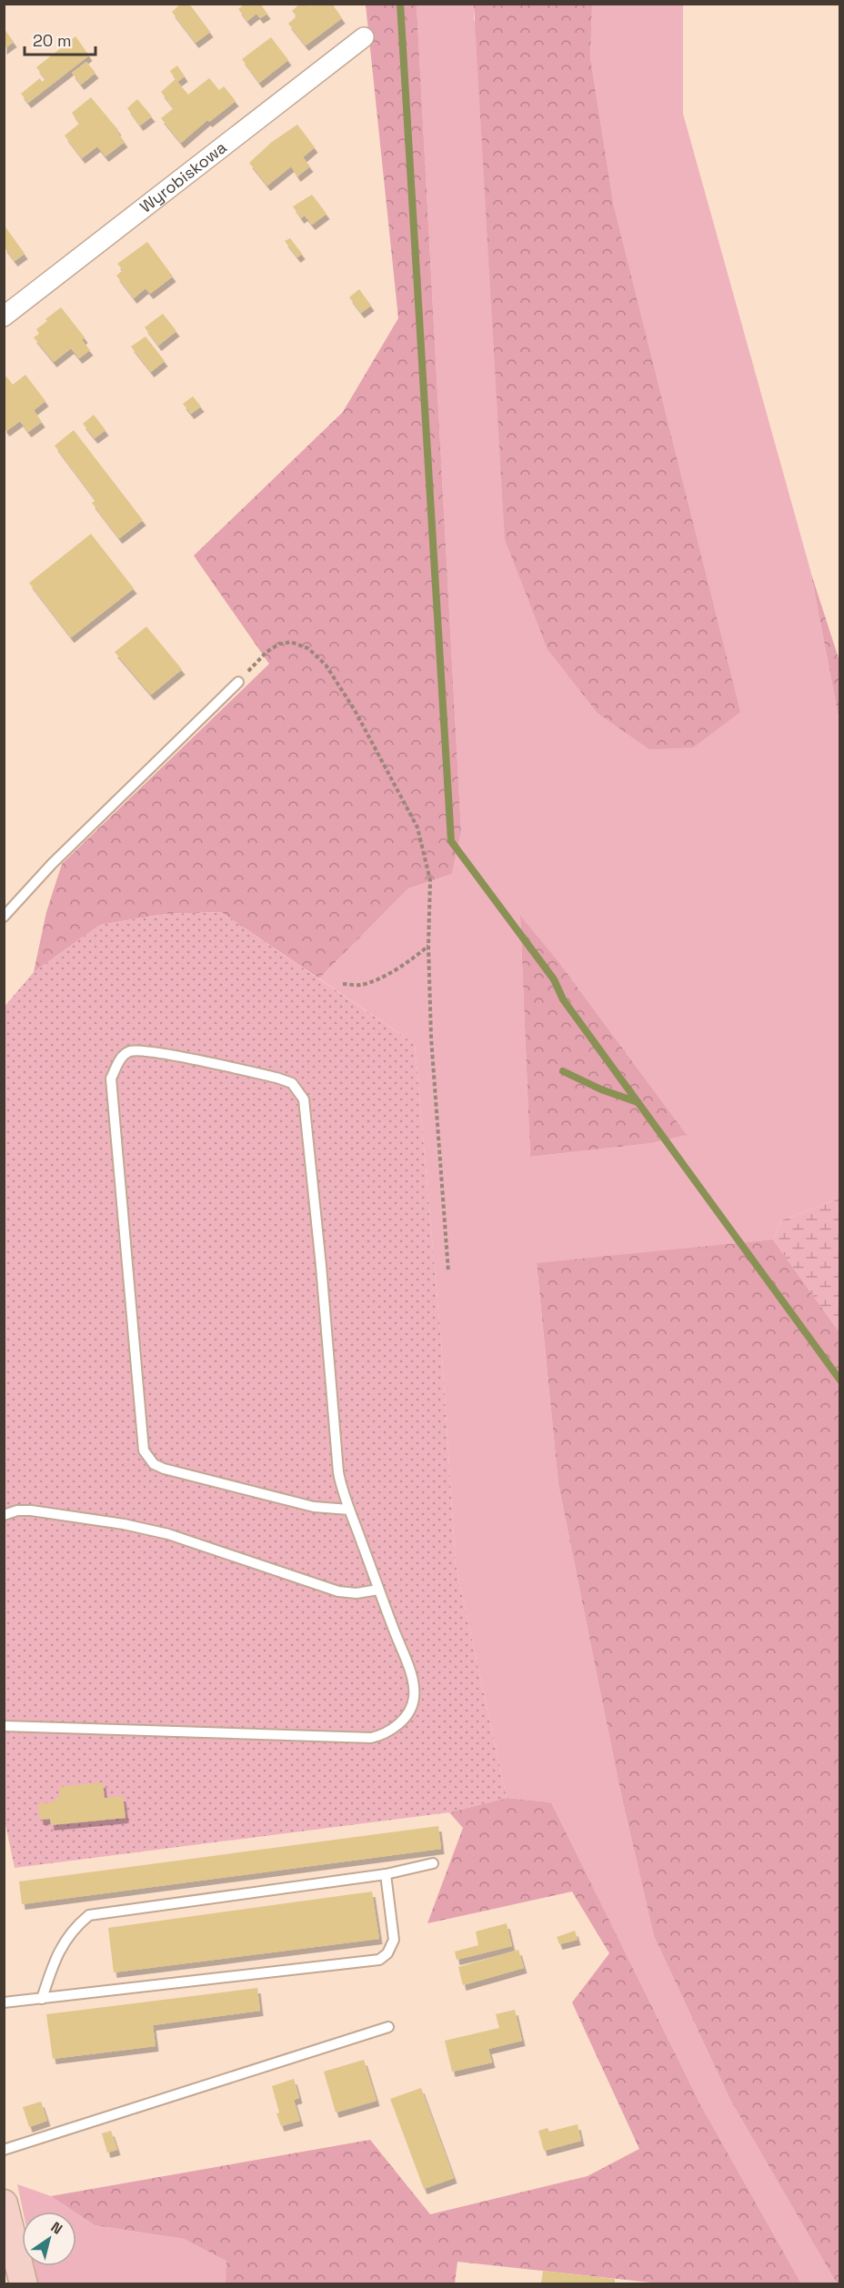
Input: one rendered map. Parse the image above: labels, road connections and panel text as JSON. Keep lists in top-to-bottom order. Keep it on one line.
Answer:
{"streets":{"street":["Wyrobiskowa"]},"scale_bar":"20 m","north":"top right"}
